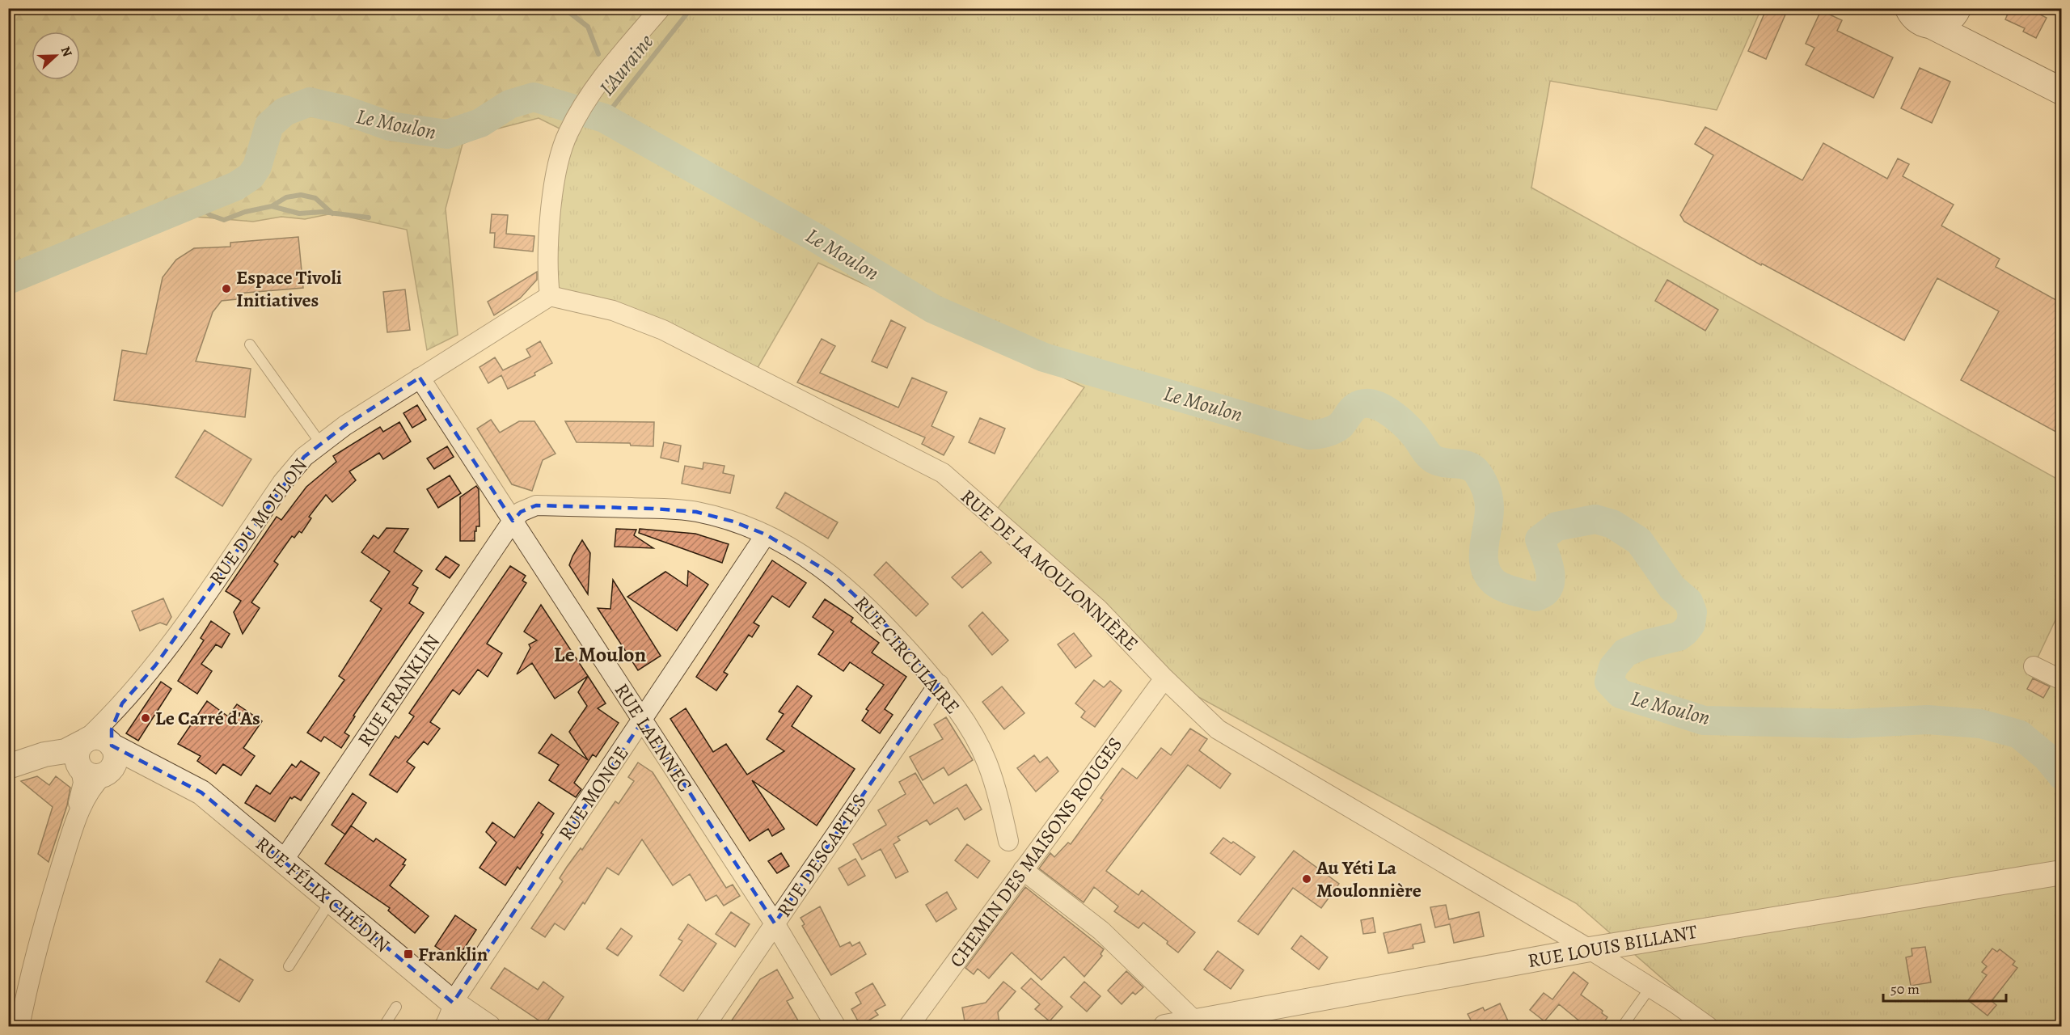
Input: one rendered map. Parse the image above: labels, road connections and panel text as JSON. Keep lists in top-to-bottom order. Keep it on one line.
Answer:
{"streets":{"street":["RUE DU MOULON","RUE DE LA MOULONNIÈRE","RUE CIRCULAIRE","RUE FRANKLIN","RUE LAENNEC","RUE MONGE","CHEMIN DES MAISONS ROUGES","RUE DESCARTES","RUE FÉLIX CHÉDIN","RUE LOUIS BILLANT"]},"crossings":[["RUE DU MOULON","RUE DE LA MOULONNIÈRE"],["RUE DU MOULON","RUE LAENNEC"],["RUE DU MOULON","RUE FÉLIX CHÉDIN"],["RUE DE LA MOULONNIÈRE","CHEMIN DES MAISONS ROUGES"],["RUE DE LA MOULONNIÈRE","RUE LOUIS BILLANT"],["RUE CIRCULAIRE","RUE FRANKLIN"],["RUE CIRCULAIRE","RUE LAENNEC"],["RUE CIRCULAIRE","RUE MONGE"],["RUE CIRCULAIRE","RUE DESCARTES"],["RUE FRANKLIN","RUE LAENNEC"],["RUE FRANKLIN","RUE FÉLIX CHÉDIN"],["RUE LAENNEC","RUE MONGE"],["RUE LAENNEC","RUE DESCARTES"],["RUE MONGE","RUE FÉLIX CHÉDIN"]],"districts":["Le Moulon"],"water":["L'Auraine","Le Moulon"],"places":{"other":["Espace Tivoli Initiatives","Le Carré d'As","Au Yéti La Moulonnière"],"transit":["Franklin"]},"scale_bar":"50 m","north":"right"}
